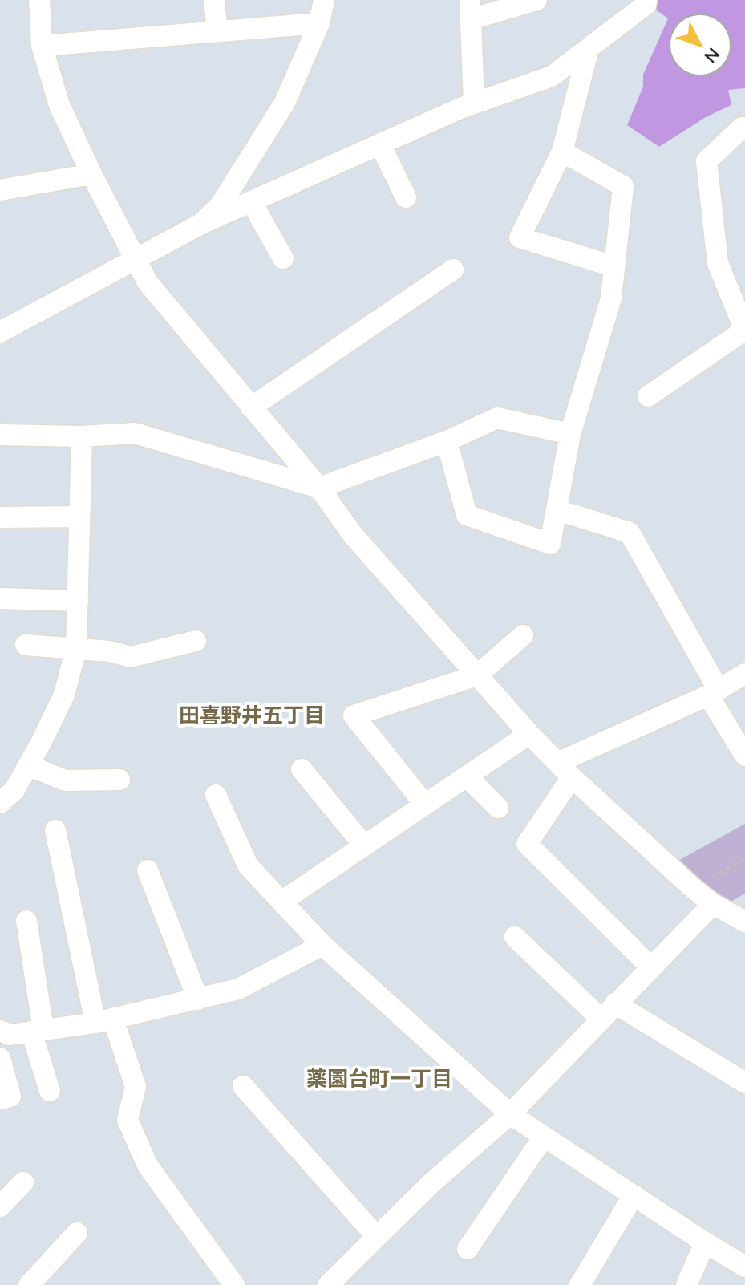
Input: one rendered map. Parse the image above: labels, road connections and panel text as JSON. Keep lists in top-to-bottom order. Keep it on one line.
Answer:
{"districts":["田喜野井五丁目","薬園台町一丁目"],"north":"bottom right"}
